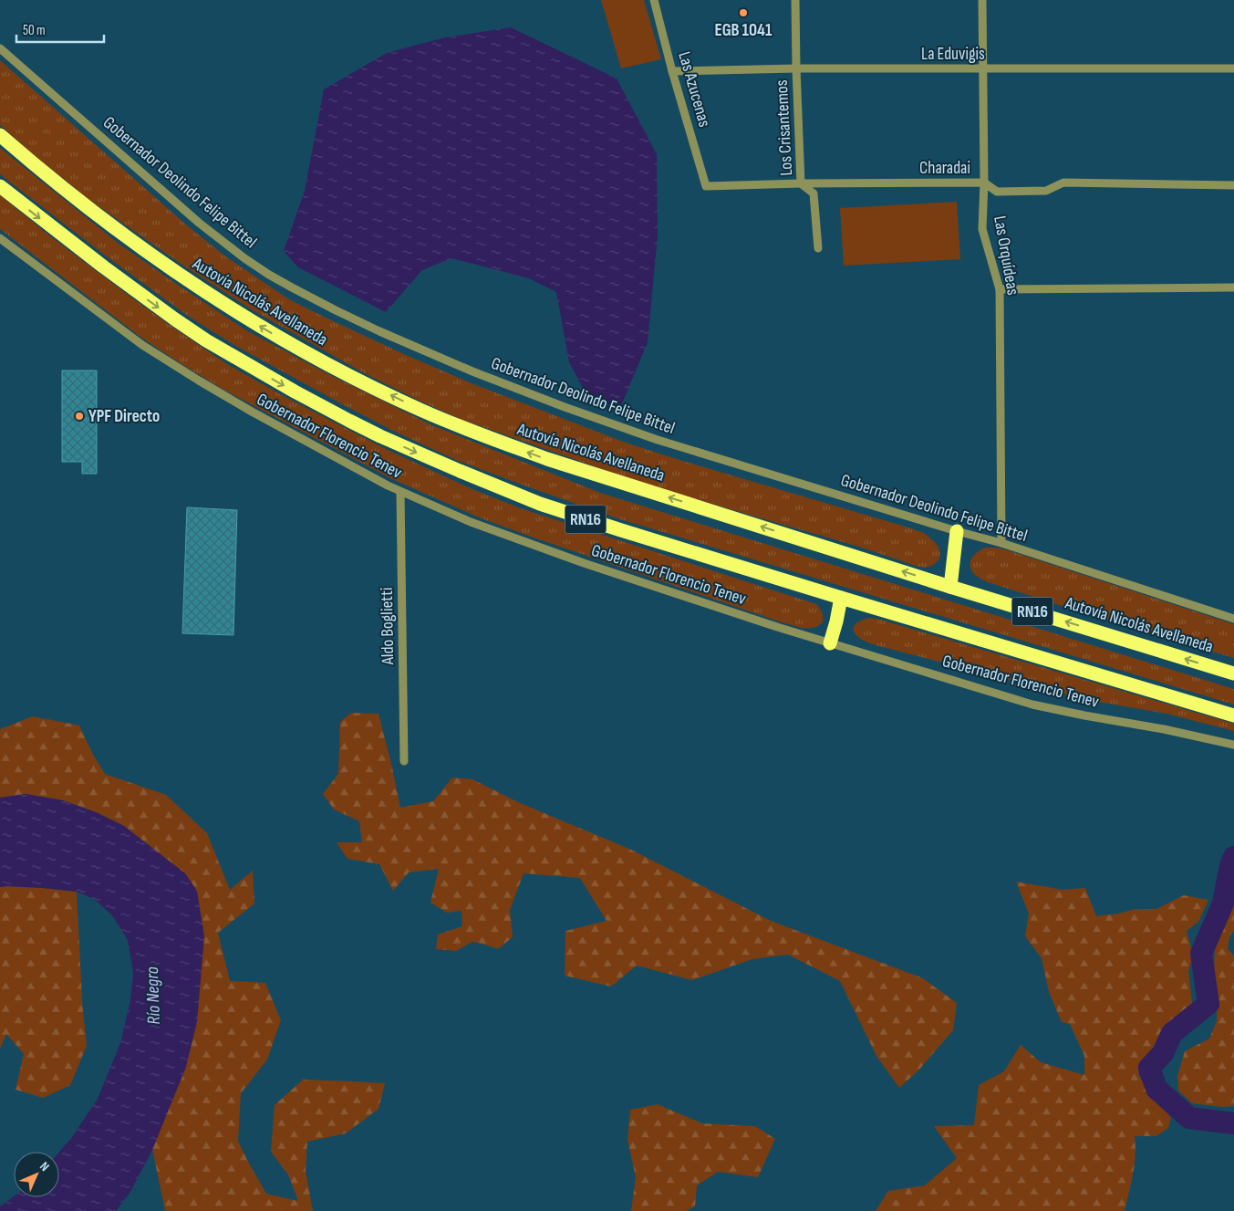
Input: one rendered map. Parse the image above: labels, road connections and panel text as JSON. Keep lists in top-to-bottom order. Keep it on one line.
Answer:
{"streets":{"highway":["Autovía Nicolás Avellaneda","RN16"],"street":["La Eduvigis","Las Azucenas","Los Crisantemos","Charadai","Gobernador Deolindo Felipe Bittel","Las Orquídeas","Gobernador Florencio Tenev","Aldo Boglietti"]},"crossings":[["La Eduvigis","Las Azucenas"],["La Eduvigis","Los Crisantemos"],["La Eduvigis","Las Orquídeas"],["Las Azucenas","Charadai"],["Los Crisantemos","Charadai"],["Charadai","Las Orquídeas"],["Gobernador Deolindo Felipe Bittel","Las Orquídeas"],["Gobernador Florencio Tenev","Aldo Boglietti"]],"water":["Río Negro"],"places":["EGB 1041","YPF Directo"],"scale_bar":"50 m","north":"top right"}
